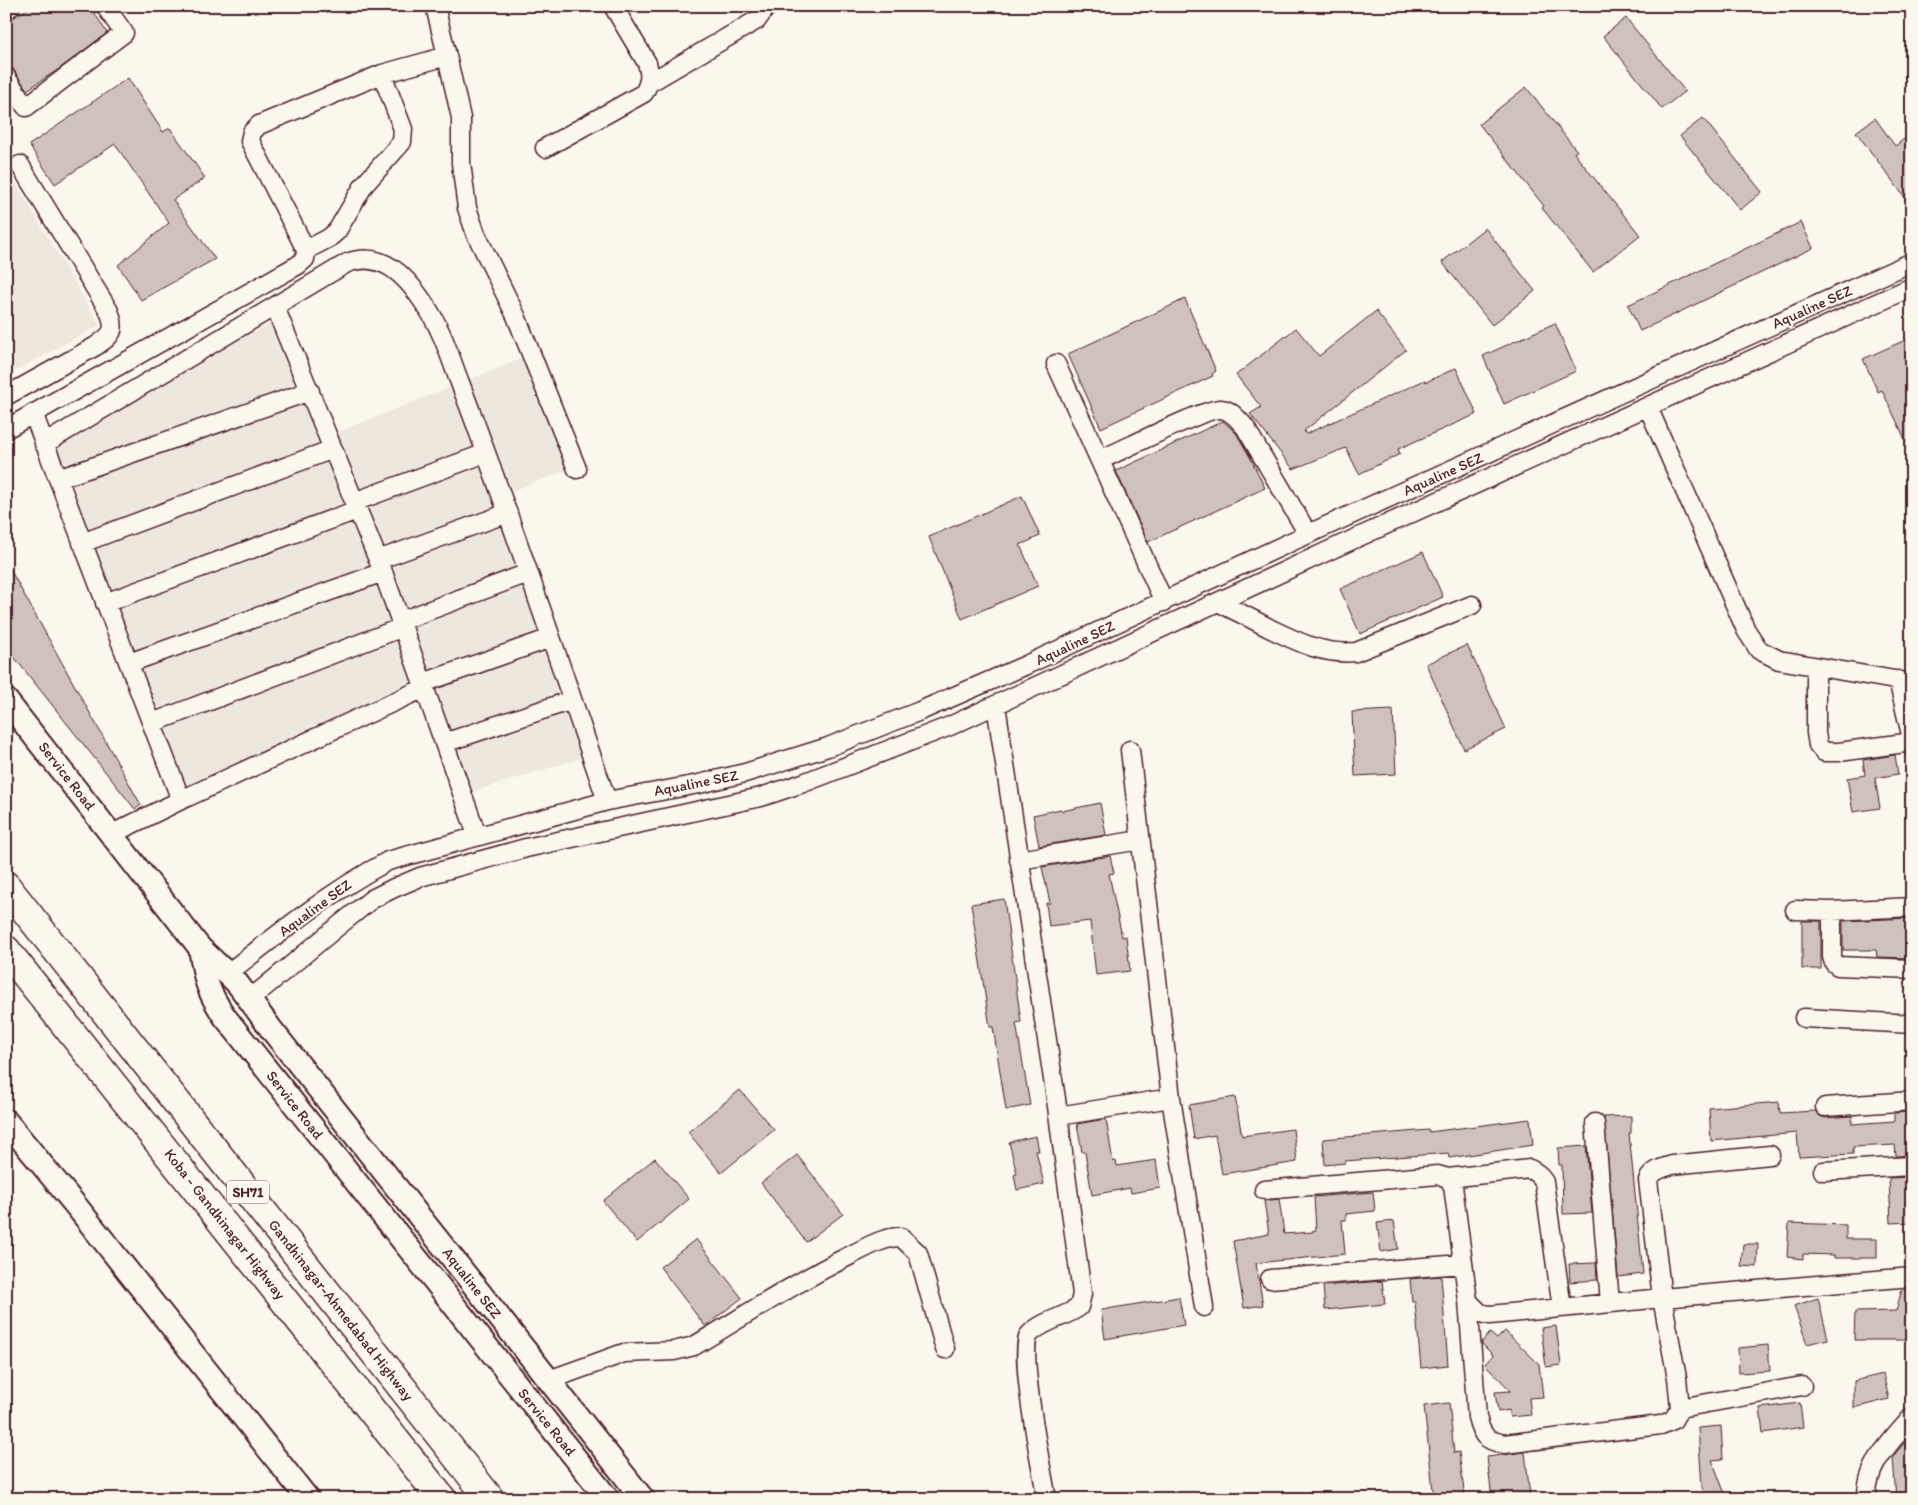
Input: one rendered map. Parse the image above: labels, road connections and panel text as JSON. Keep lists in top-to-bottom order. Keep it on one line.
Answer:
{"streets":{"main road":["SH71","Koba - Gandhinagar Highway","Gandhinagar-Ahmedabad Highway"],"street":["Aqualine SEZ","Service Road"]},"crossings":[["Aqualine SEZ","Service Road"]]}
